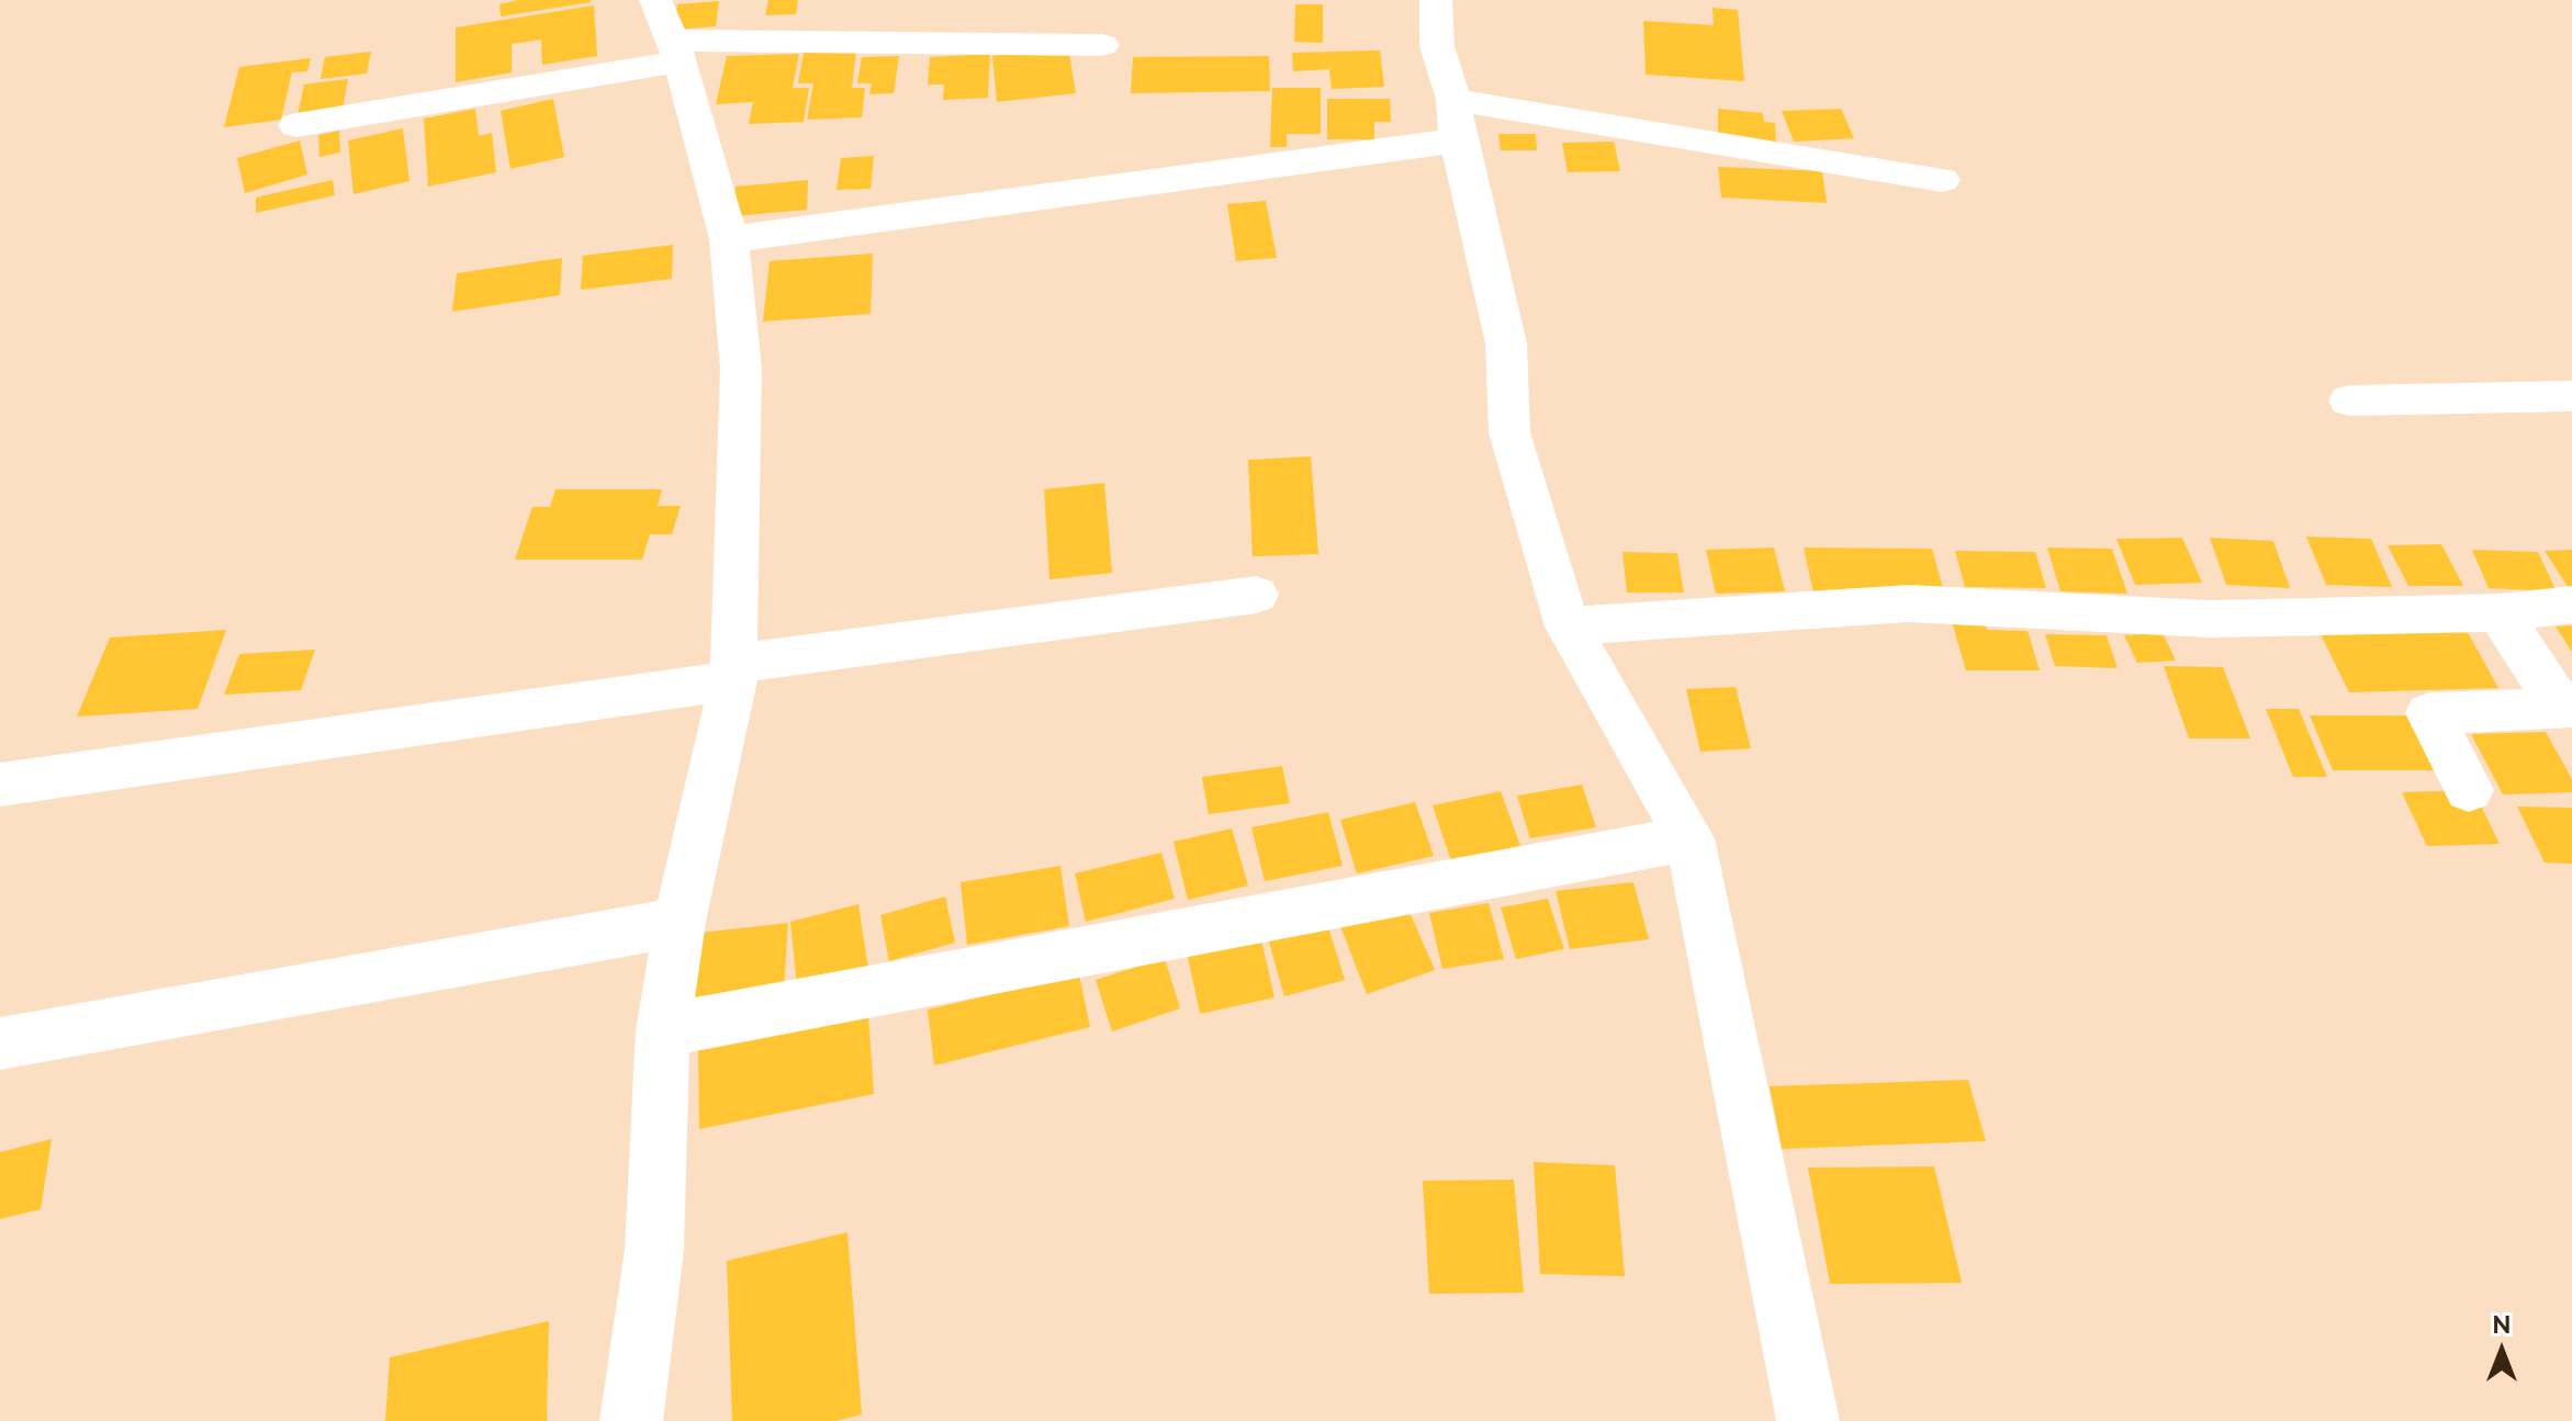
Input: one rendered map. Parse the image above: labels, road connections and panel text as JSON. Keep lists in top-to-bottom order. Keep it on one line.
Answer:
{"north":"top"}
